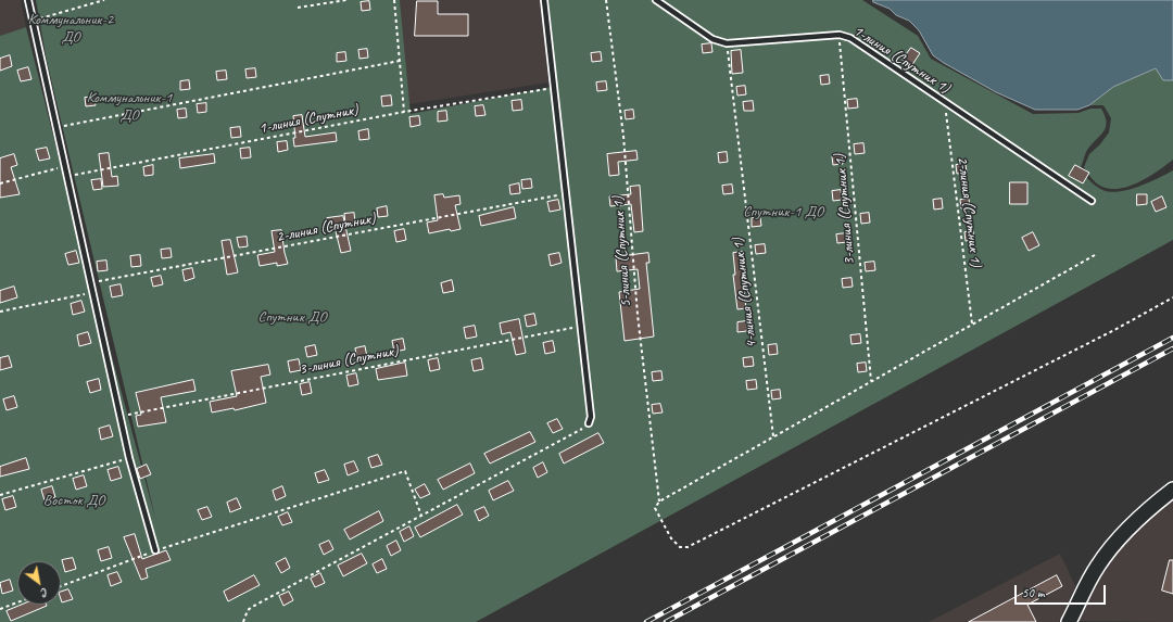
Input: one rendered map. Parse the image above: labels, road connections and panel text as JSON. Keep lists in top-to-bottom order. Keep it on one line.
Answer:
{"streets":{"lane":["1-линия (Спутник 1)"],"path":["1-линия (Спутник)","3-линия (Спутник 1)","2-линия (Спутник 1)","2-линия (Спутник)","5-линия (Спутник 1)","4-линия (Спутник 1)","3-линия (Спутник)"]},"crossings":[["1-линия (Спутник 1)","3-линия (Спутник 1)"],["1-линия (Спутник 1)","2-линия (Спутник 1)"],["1-линия (Спутник 1)","4-линия (Спутник 1)"]],"parks":["Коммунальник-2 ДО","Коммунальник-1 ДО","Спутник-1 ДО","Спутник ДО","Восток ДО"],"scale_bar":"50 m","north":"bottom right"}
